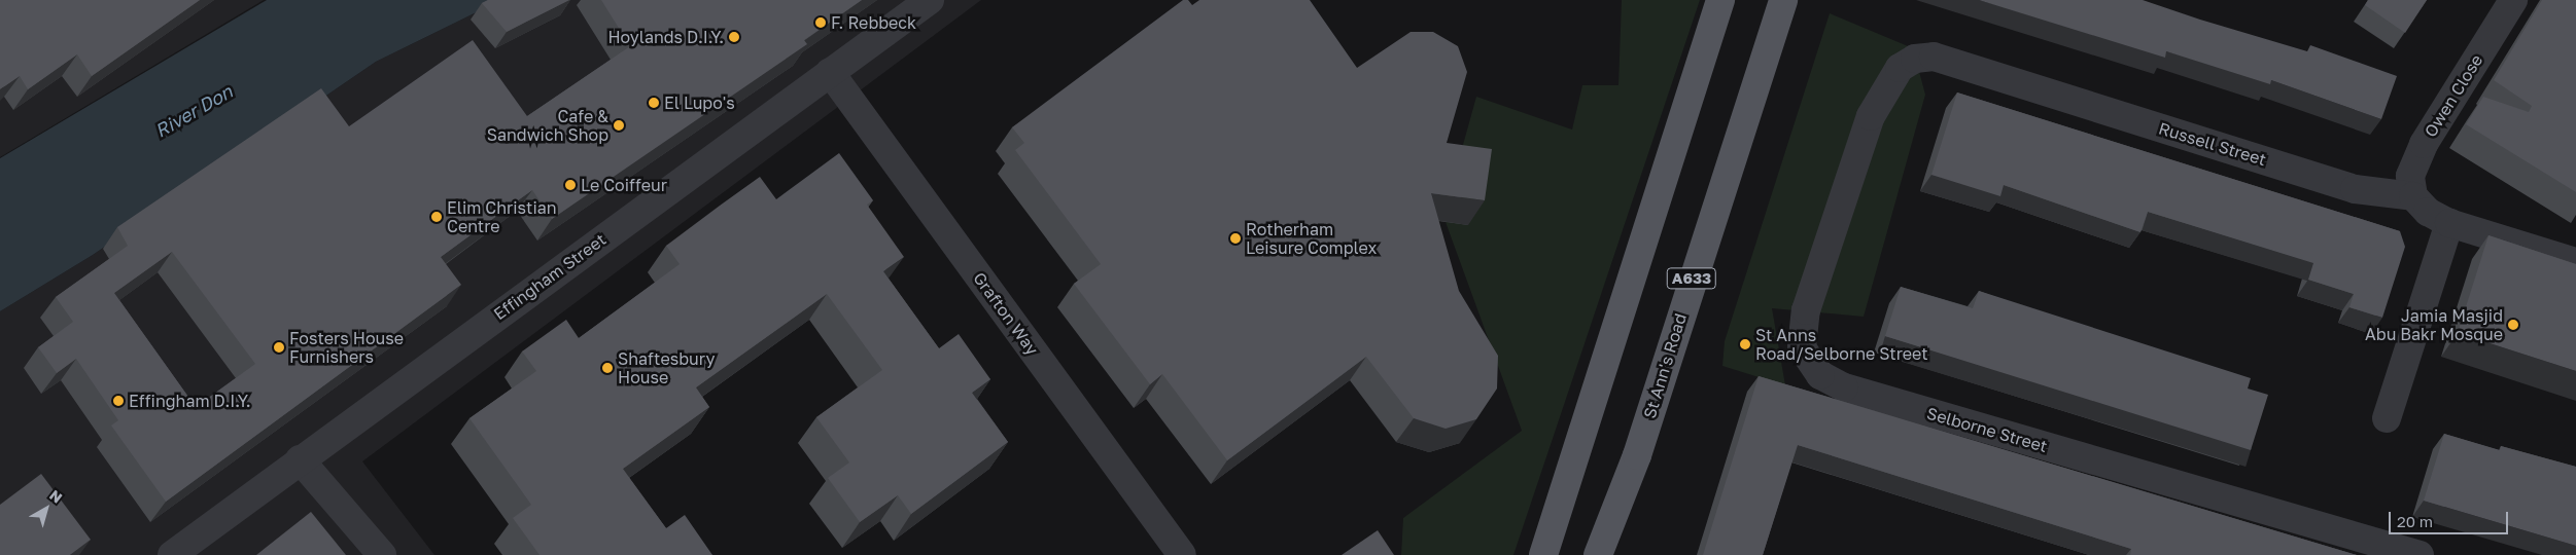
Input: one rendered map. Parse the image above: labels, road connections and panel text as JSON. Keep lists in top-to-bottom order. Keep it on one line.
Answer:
{"streets":{"main road":["A633","St Ann's Road"],"street":["Owen Close","Russell Street","Effingham Street","Grafton Way","Selborne Street"]},"crossings":[["Owen Close","Russell Street"],["Russell Street","Selborne Street"],["Effingham Street","Grafton Way"]],"water":["River Don"],"places":["F. Rebbeck","Hoylands D.I.Y.","El Lupo's","Cafe & Sandwich Shop","Le Coiffeur","Elim Christian Centre","Rotherham Leisure Complex","Jamia Masjid Abu Bakr Mosque","St Anns Road/Selborne Street","Fosters House Furnishers","Shaftesbury House","Effingham D.I.Y."],"scale_bar":"20 m","north":"top right"}
